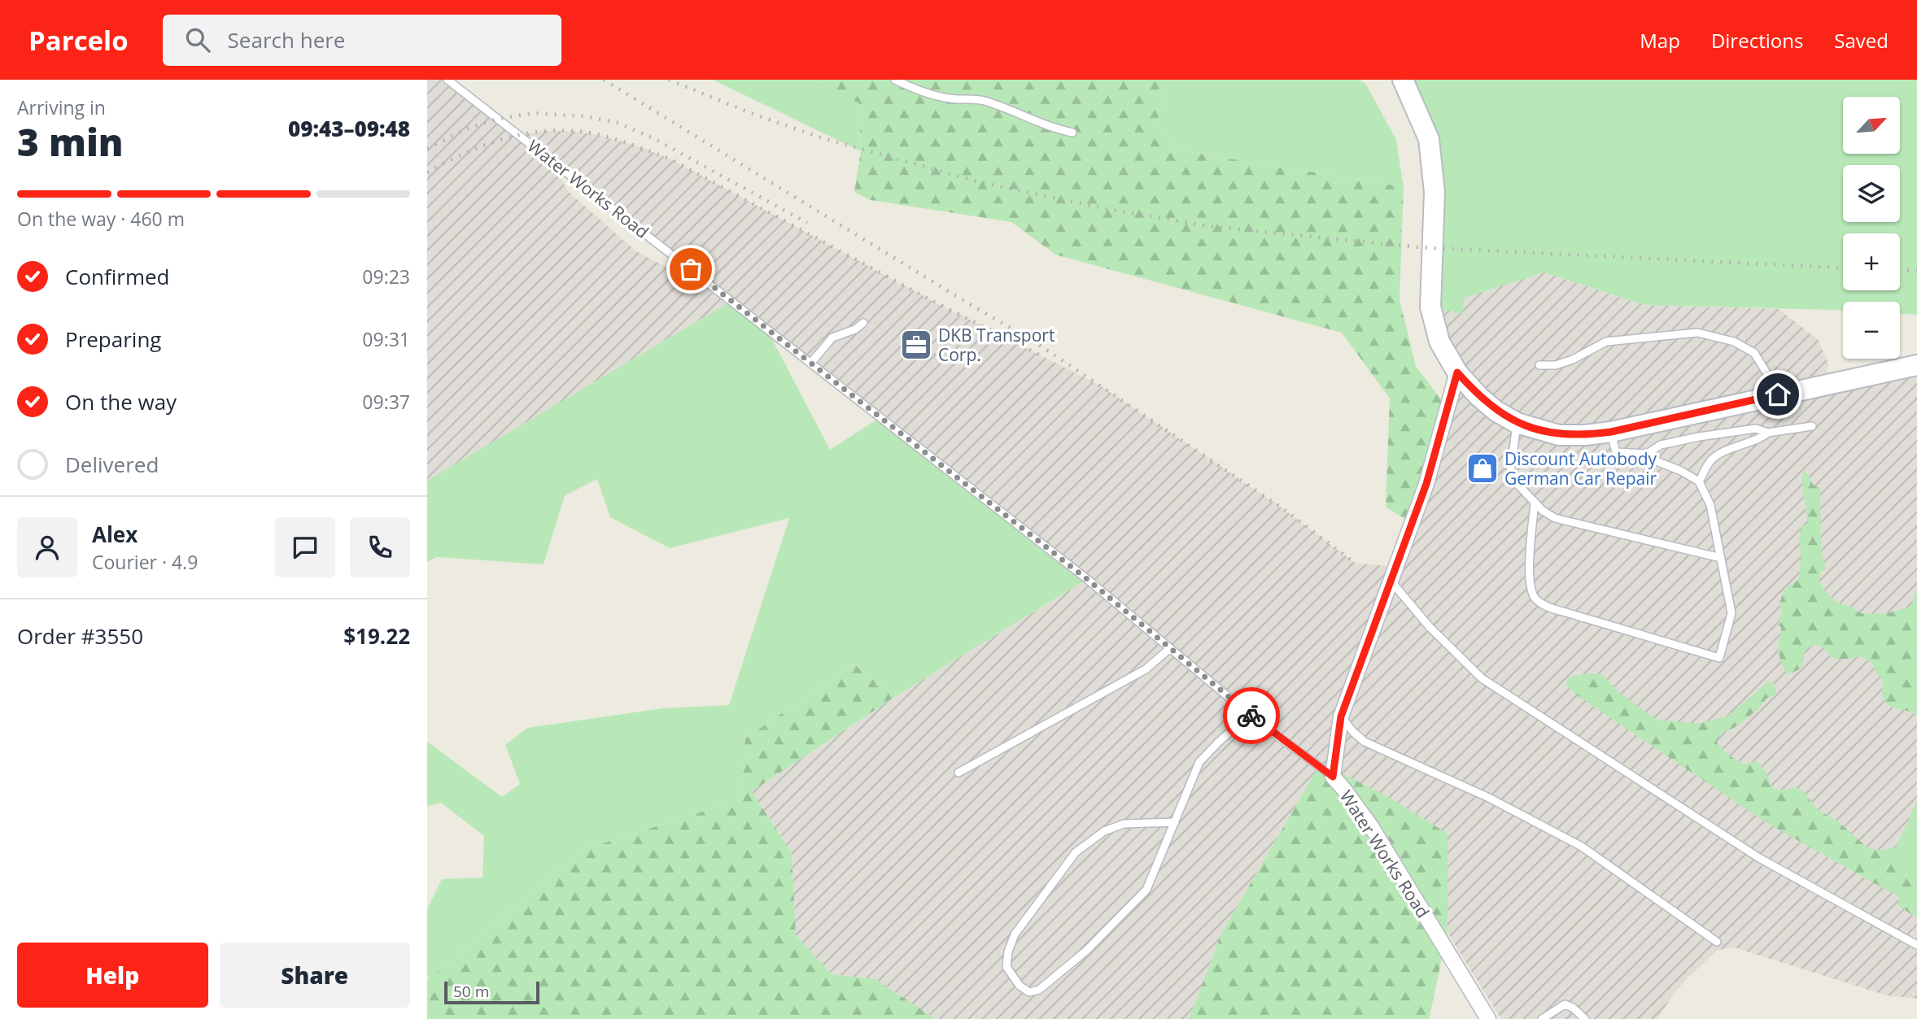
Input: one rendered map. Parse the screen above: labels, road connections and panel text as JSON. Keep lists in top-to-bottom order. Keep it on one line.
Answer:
{"streets":{"street":["Water Works Road"]},"places":{"office":["DKB Transport Corp."],"shop":["Discount Autobody German Car Repair"]},"scale_bar":"50 m","north":"top right","page":{"header":"Parcelo","search":"Search here","nav":["Map","Directions","Saved"],"heading":["3 min","Arriving in","09:43–09:48"],"panel":["Alex","Courier · 4.9","Order #3550","$19.22"],"map_buttons":["+","−"],"bar":"On the way · 460 m","list":[["Confirmed","09:23"],["Preparing","09:31"],["On the way","09:37"],"Delivered"],"buttons":["Help","Share"],"scale":"50 m"}}
